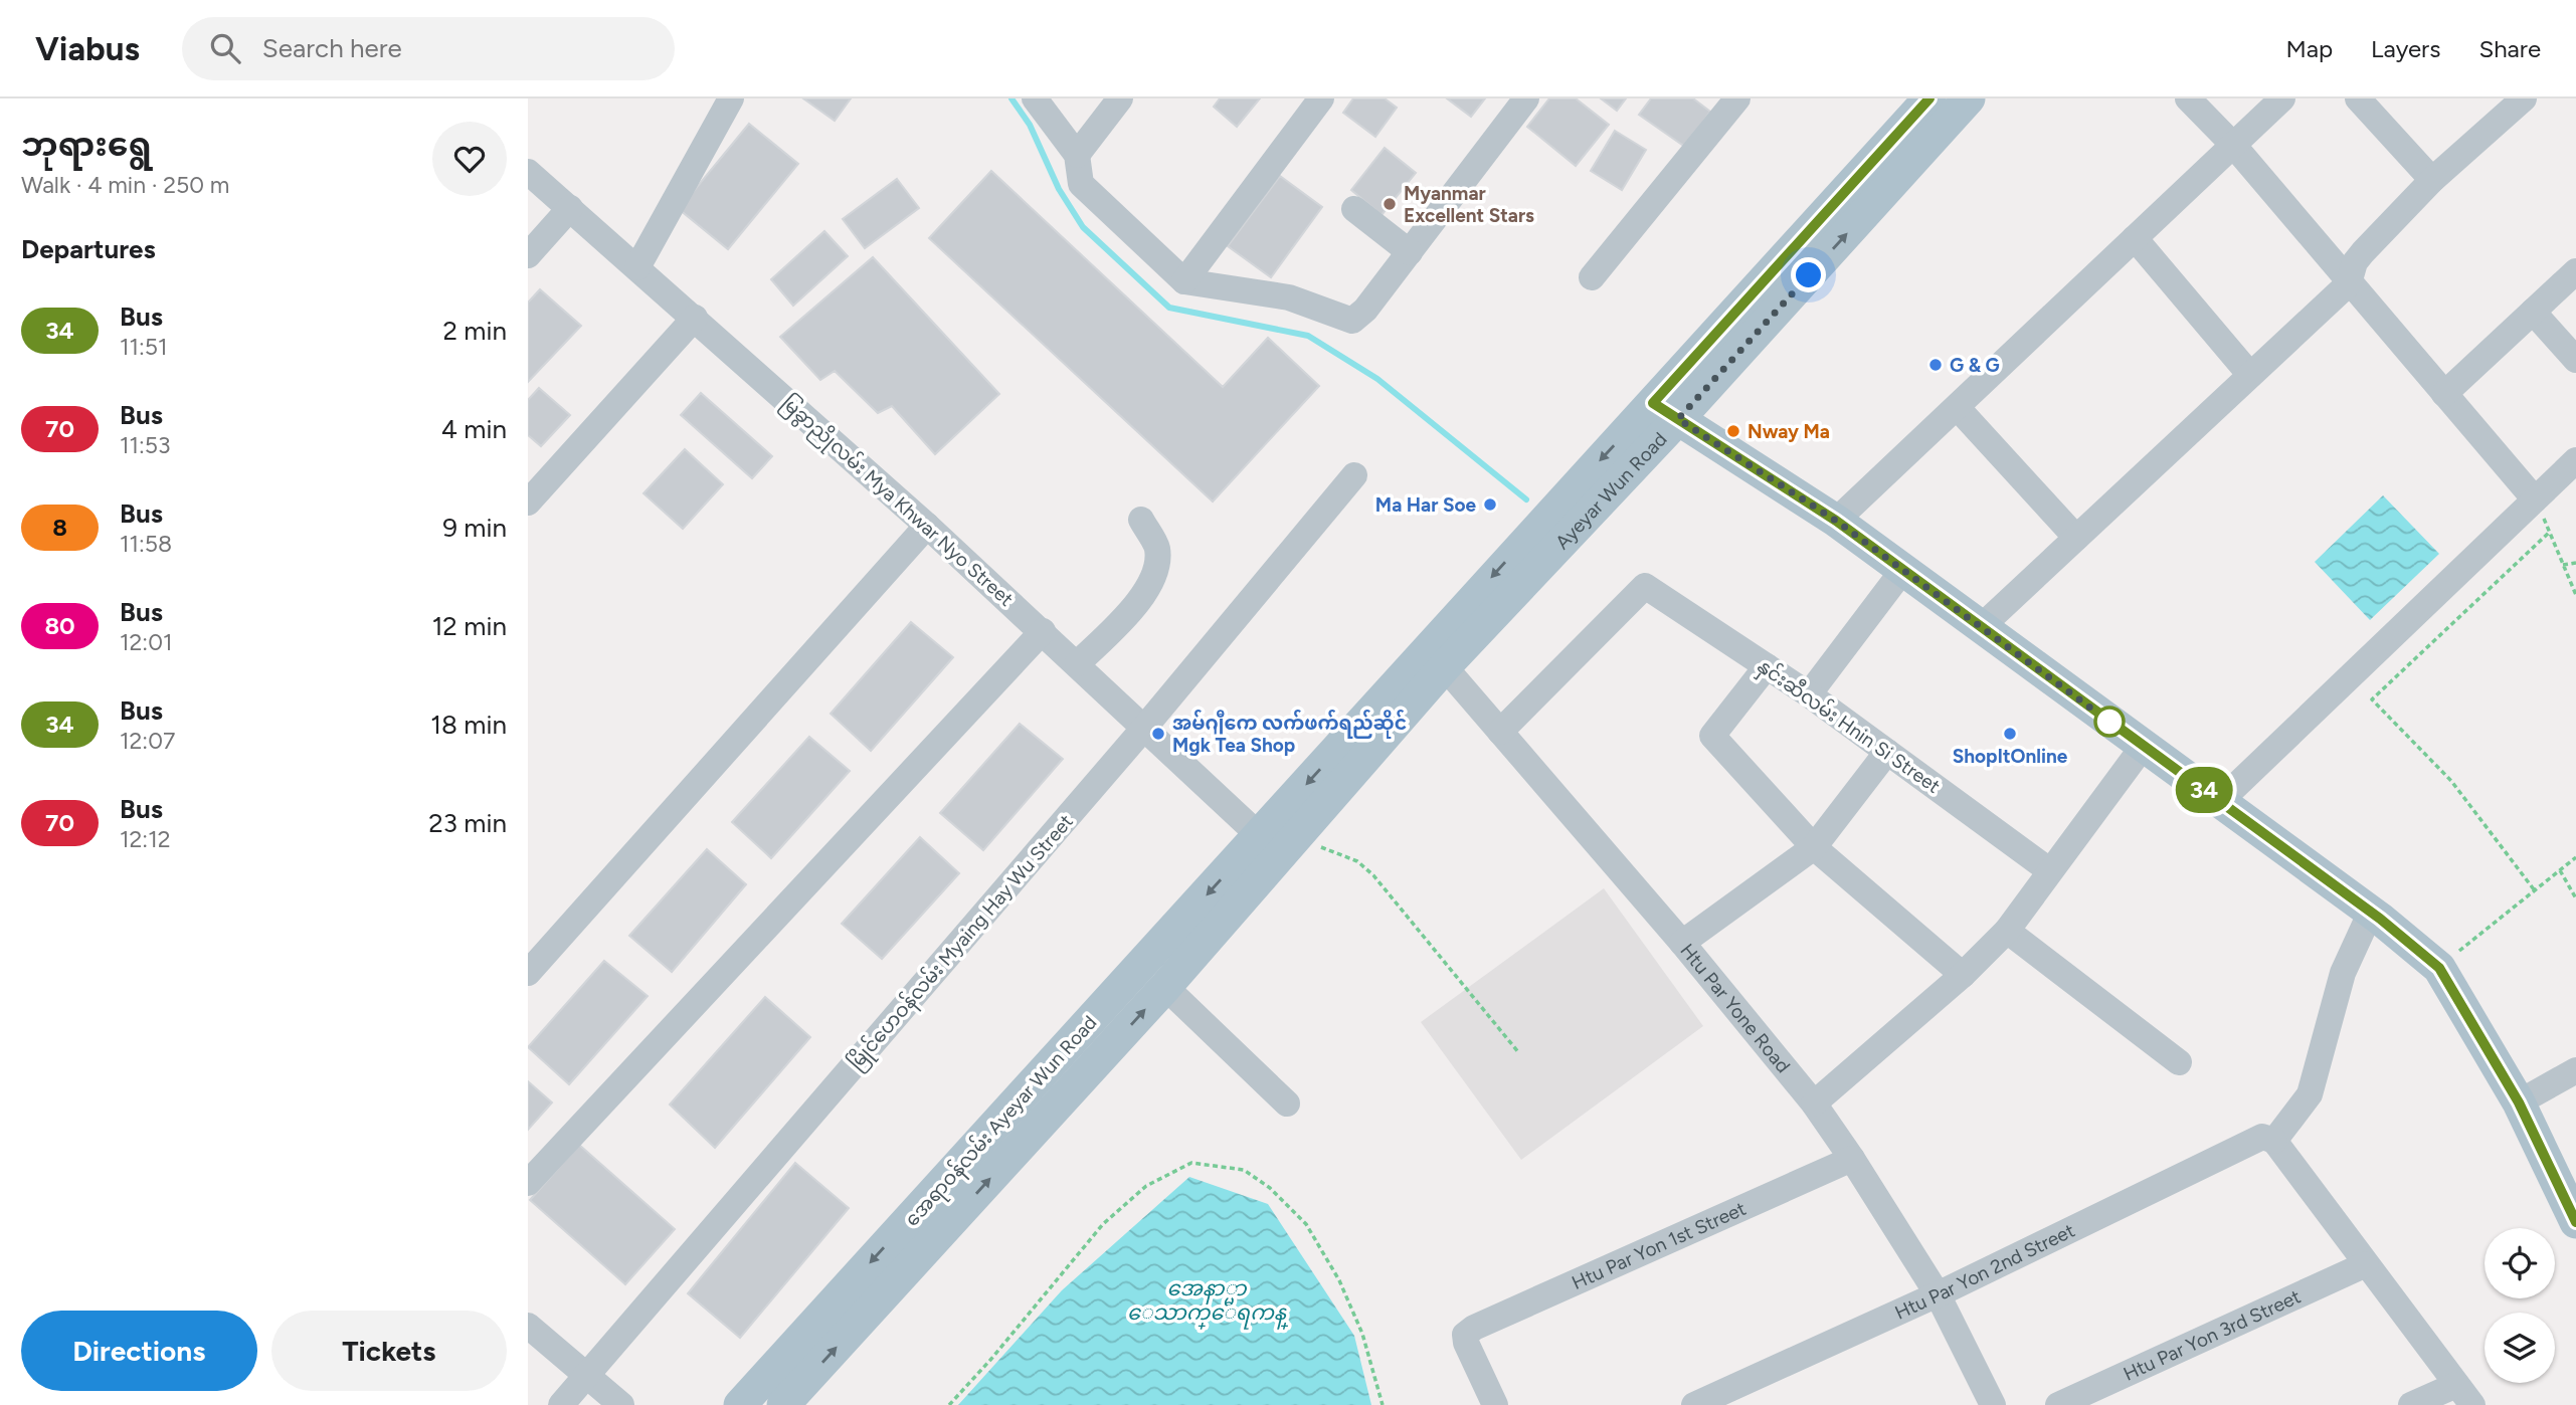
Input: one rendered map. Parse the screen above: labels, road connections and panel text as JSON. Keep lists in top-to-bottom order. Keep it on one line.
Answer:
{"streets":{"main road":["Ayeyar Wun Road","အေရာဝန်လမ်း Ayeyar Wun Road"],"street":["မြခွာညိုလမ်း Mya Khwar Nyo Street","နှင်းဆီလမ်း Hnin Si Street","မြိုင်ဟေဝန်လမ်း Myaing Hay Wu Street","Htu Par Yone Road","Htu Par Yon 1st Street","Htu Par Yon 2nd Street","Htu Par Yon 3rd Street"]},"crossings":[["Ayeyar Wun Road","မြခွာညိုလမ်း Mya Khwar Nyo Street"],["Ayeyar Wun Road","Htu Par Yone Road"],["Ayeyar Wun Road","အေရာဝန်လမ်း Ayeyar Wun Road"],["မြခွာညိုလမ်း Mya Khwar Nyo Street","မြိုင်ဟေဝန်လမ်း Myaing Hay Wu Street"],["မြခွာညိုလမ်း Mya Khwar Nyo Street","အေရာဝန်လမ်း Ayeyar Wun Road"],["နှင်းဆီလမ်း Hnin Si Street","Htu Par Yone Road"],["Htu Par Yone Road","Htu Par Yon 1st Street"],["Htu Par Yone Road","Htu Par Yon 2nd Street"]],"water":["အေနာ္မာ ေသာက္ေရကန္"],"places":["Myanmar Excellent Stars","G & G","Nway Ma","Ma Har Soe","အမ်ဂျီကေ လက်ဖက်ရည်ဆိုင် Mgk Tea Shop","ShopItOnline"],"lines":["bus line 34"],"page":{"header":"Viabus","search":"Search here","nav":["Map","Layers","Share"],"heading":[["ဘုရားရွေ","Walk · 4 min · 250 m"],"Departures"],"on_map":"34","list":[{"mark":"34","name":"Bus","note":"11:51","value":"2 min"},{"mark":"70","name":"Bus","note":"11:53","value":"4 min"},{"mark":"8","name":"Bus","note":"11:58","value":"9 min"},{"mark":"80","name":"Bus","note":"12:01","value":"12 min"},{"mark":"34","name":"Bus","note":"12:07","value":"18 min"},{"mark":"70","name":"Bus","note":"12:12","value":"23 min"}],"buttons":["Directions","Tickets"]}}
